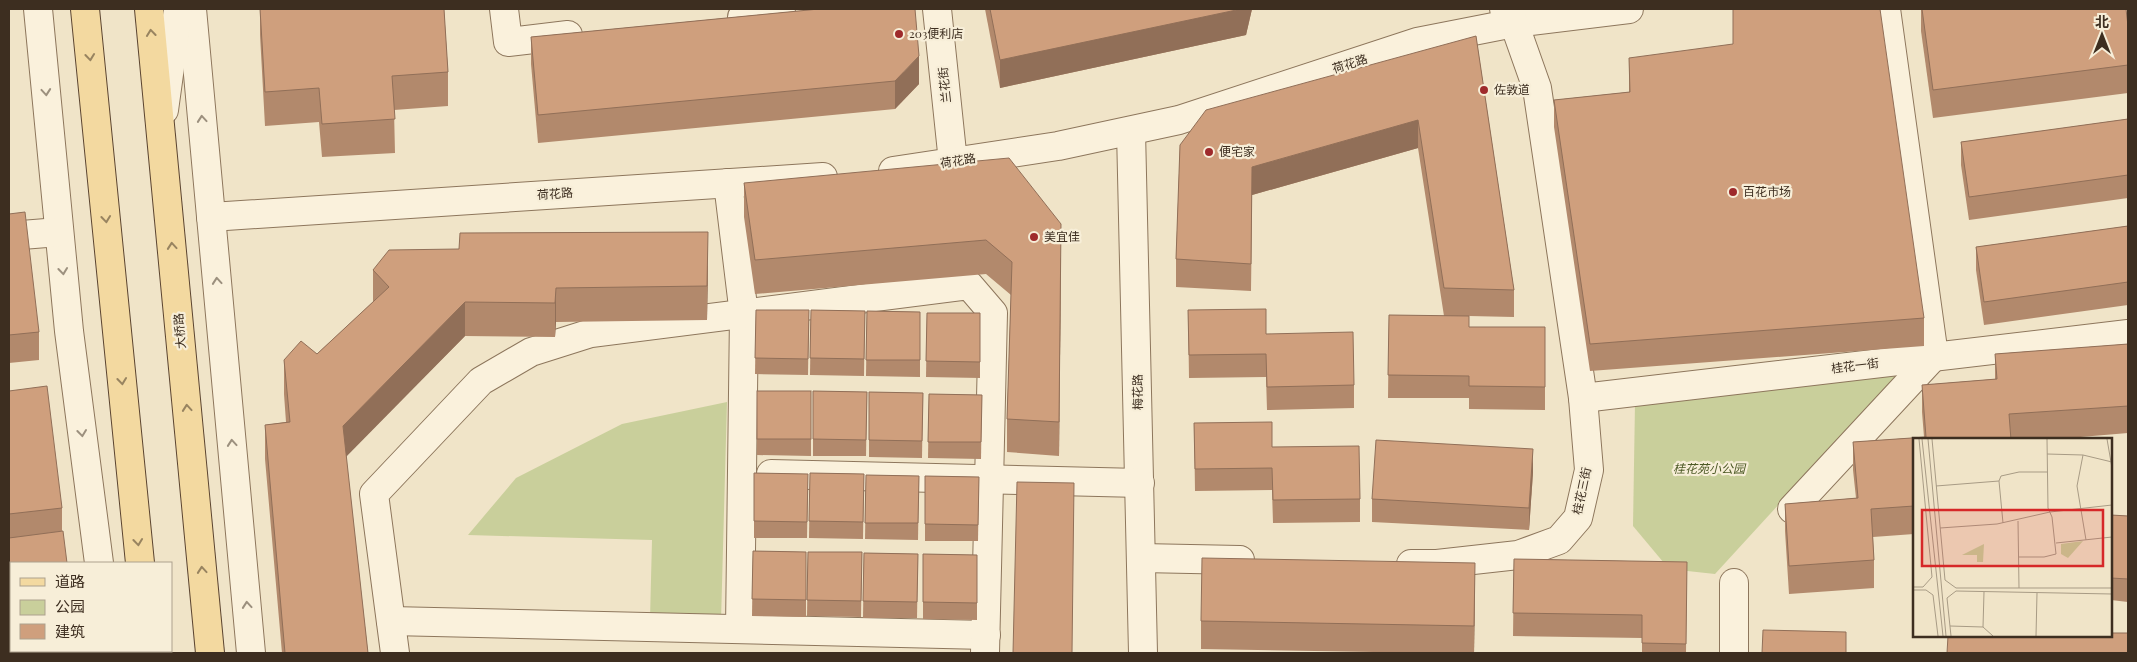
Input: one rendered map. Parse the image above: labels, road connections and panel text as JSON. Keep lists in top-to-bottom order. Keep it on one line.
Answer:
{"streets":{"main road":["大桥路"],"street":["荷花路","兰花街","桂花一街","梅花路","桂花三街"]},"crossings":[["荷花路","兰花街"],["荷花路","梅花路"],["荷花路","桂花三街"],["桂花一街","桂花三街"]],"parks":["桂花苑小公园"],"places":["203便利店","佐敦道","便宅家","百花市场","美宜佳"],"legend":["道路","公园","建筑"],"north":"top"}
